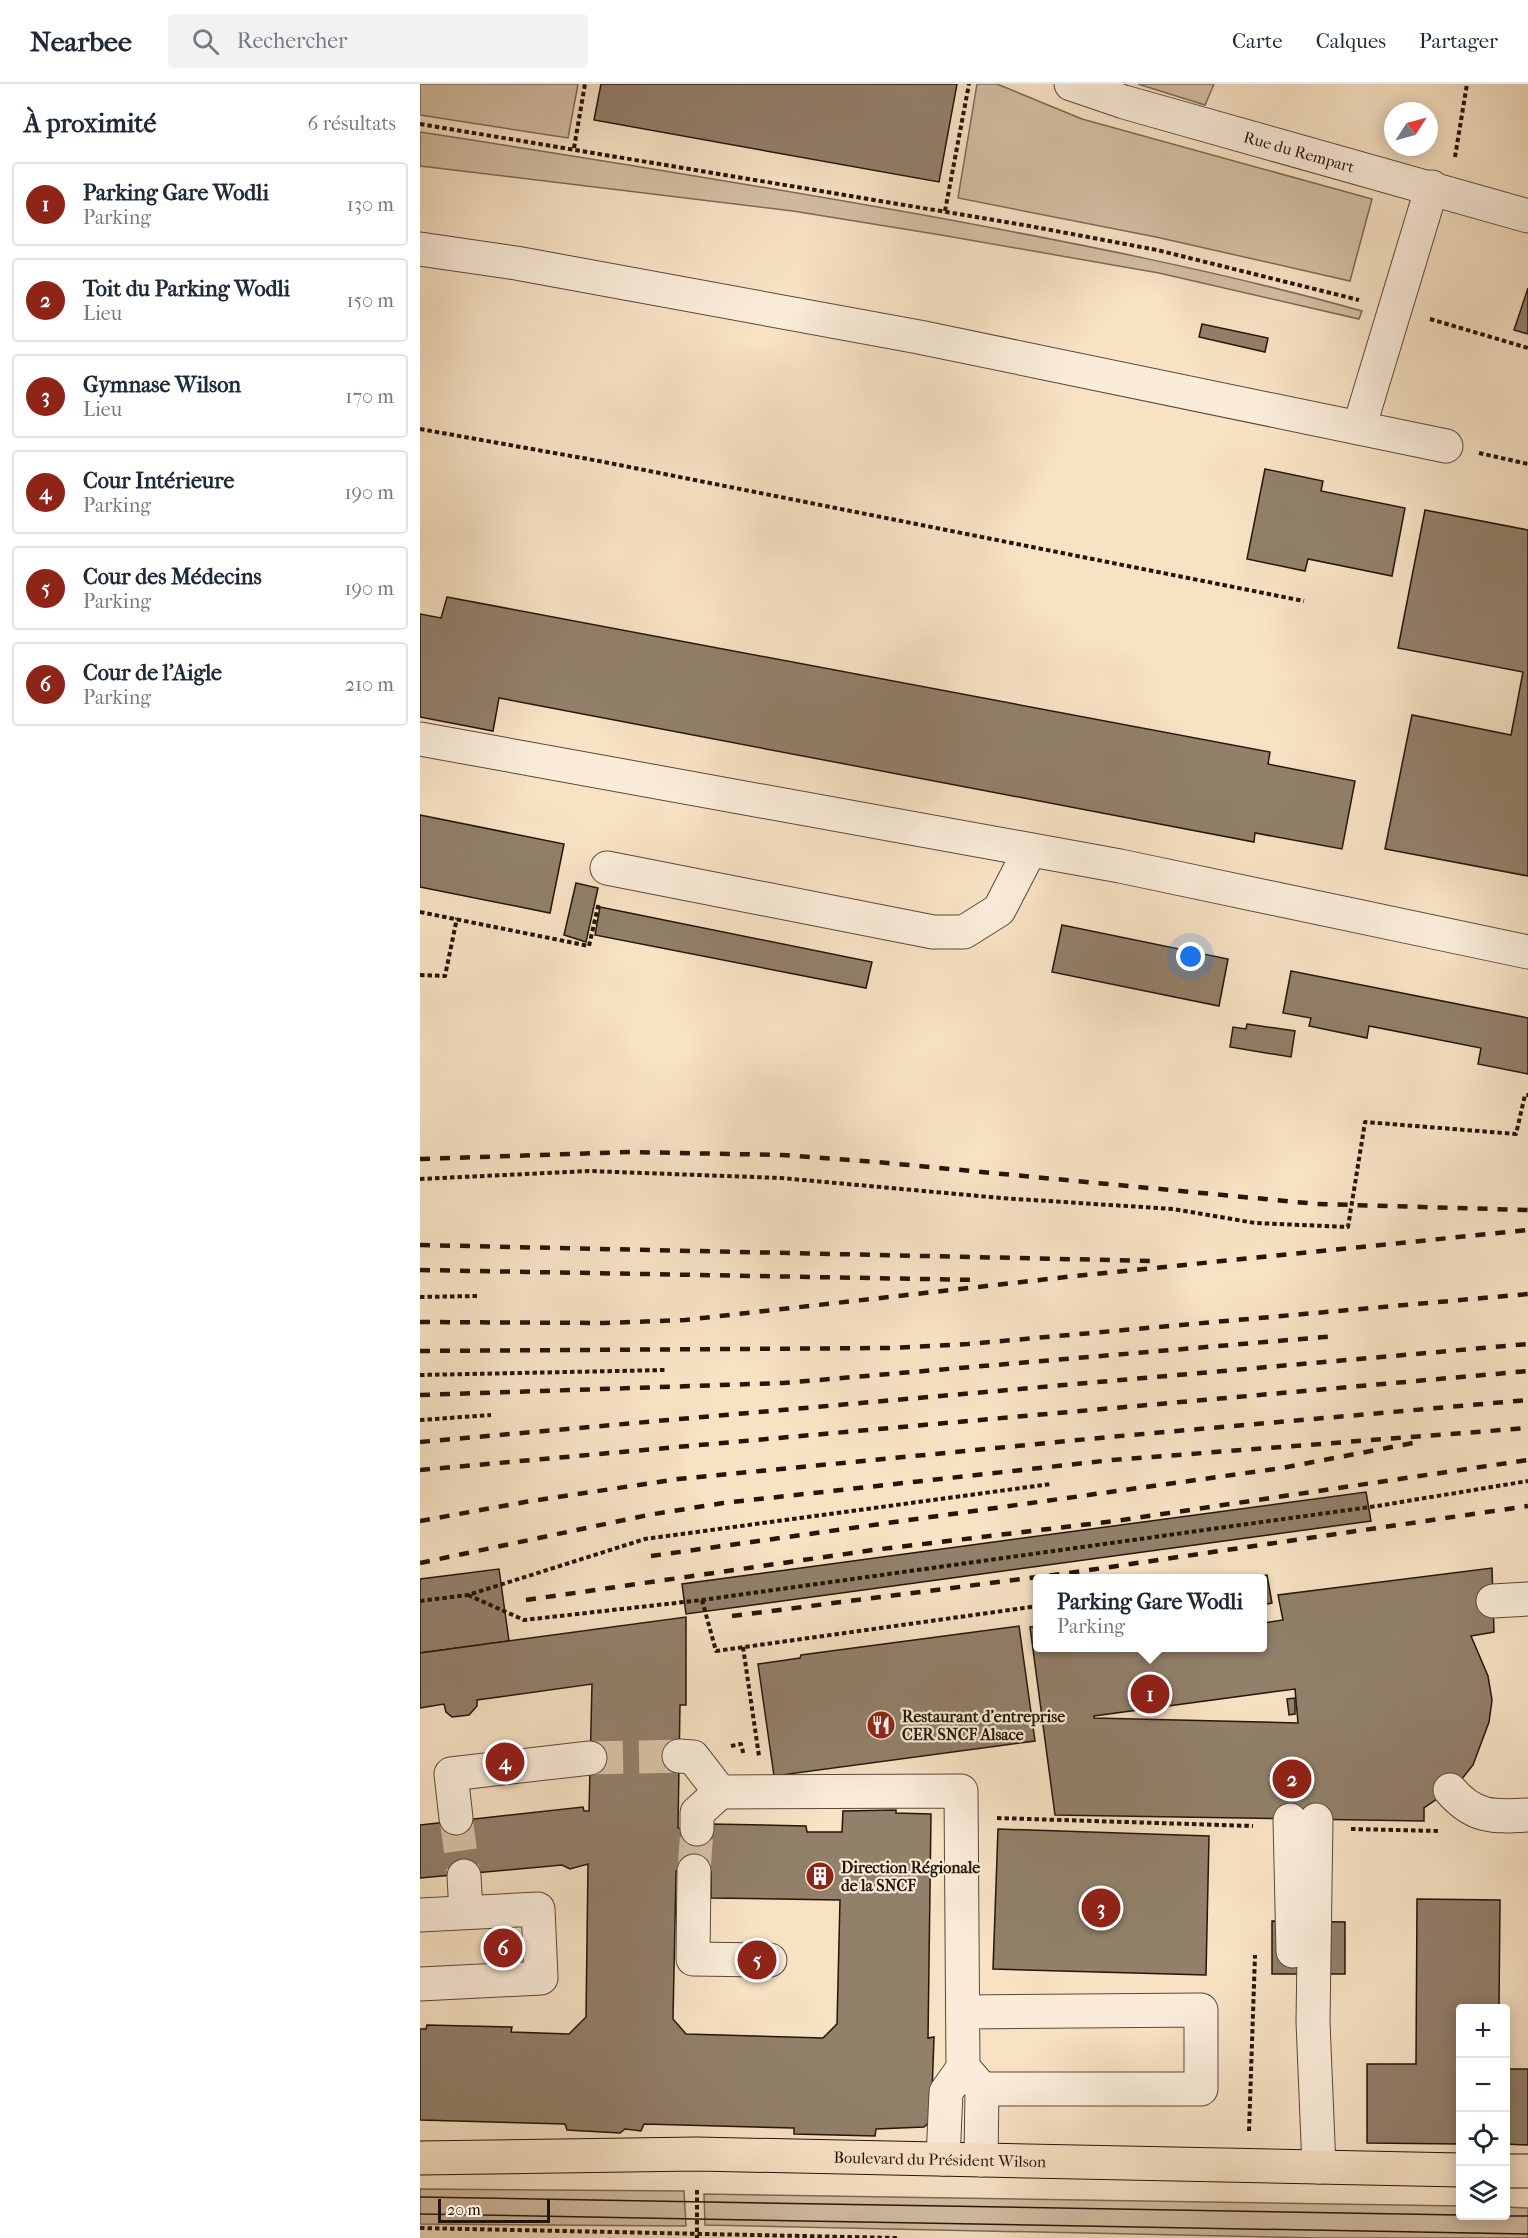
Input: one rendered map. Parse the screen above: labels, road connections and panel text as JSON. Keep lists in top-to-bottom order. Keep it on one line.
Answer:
{"streets":{"main road":["Boulevard du Président Wilson"],"street":["Rue du Rempart"]},"places":{"restaurant":["Restaurant d'entreprise CER SNCF Alsace"],"building":["Direction Régionale de la SNCF"]},"scale_bar":"20 m","north":"top right","page":{"header":"Nearbee","search":"Rechercher","nav":["Carte","Calques","Partager"],"heading":["À proximité","6 résultats"],"list":[{"mark":"1","name":"Parking Gare Wodli","note":"Parking","value":"130 m"},{"mark":"2","name":"Toit du Parking Wodli","note":"Lieu","value":"150 m"},{"mark":"3","name":"Gymnase Wilson","note":"Lieu","value":"170 m"},{"mark":"4","name":"Cour Intérieure","note":"Parking","value":"190 m"},{"mark":"5","name":"Cour des Médecins","note":"Parking","value":"190 m"},{"mark":"6","name":"Cour de l'Aigle","note":"Parking","value":"210 m"}],"popup":["Parking Gare Wodli","Parking"],"pins":["1","4","2","3","6","5"],"map_buttons":["+","−"],"scale":"20 m"}}
